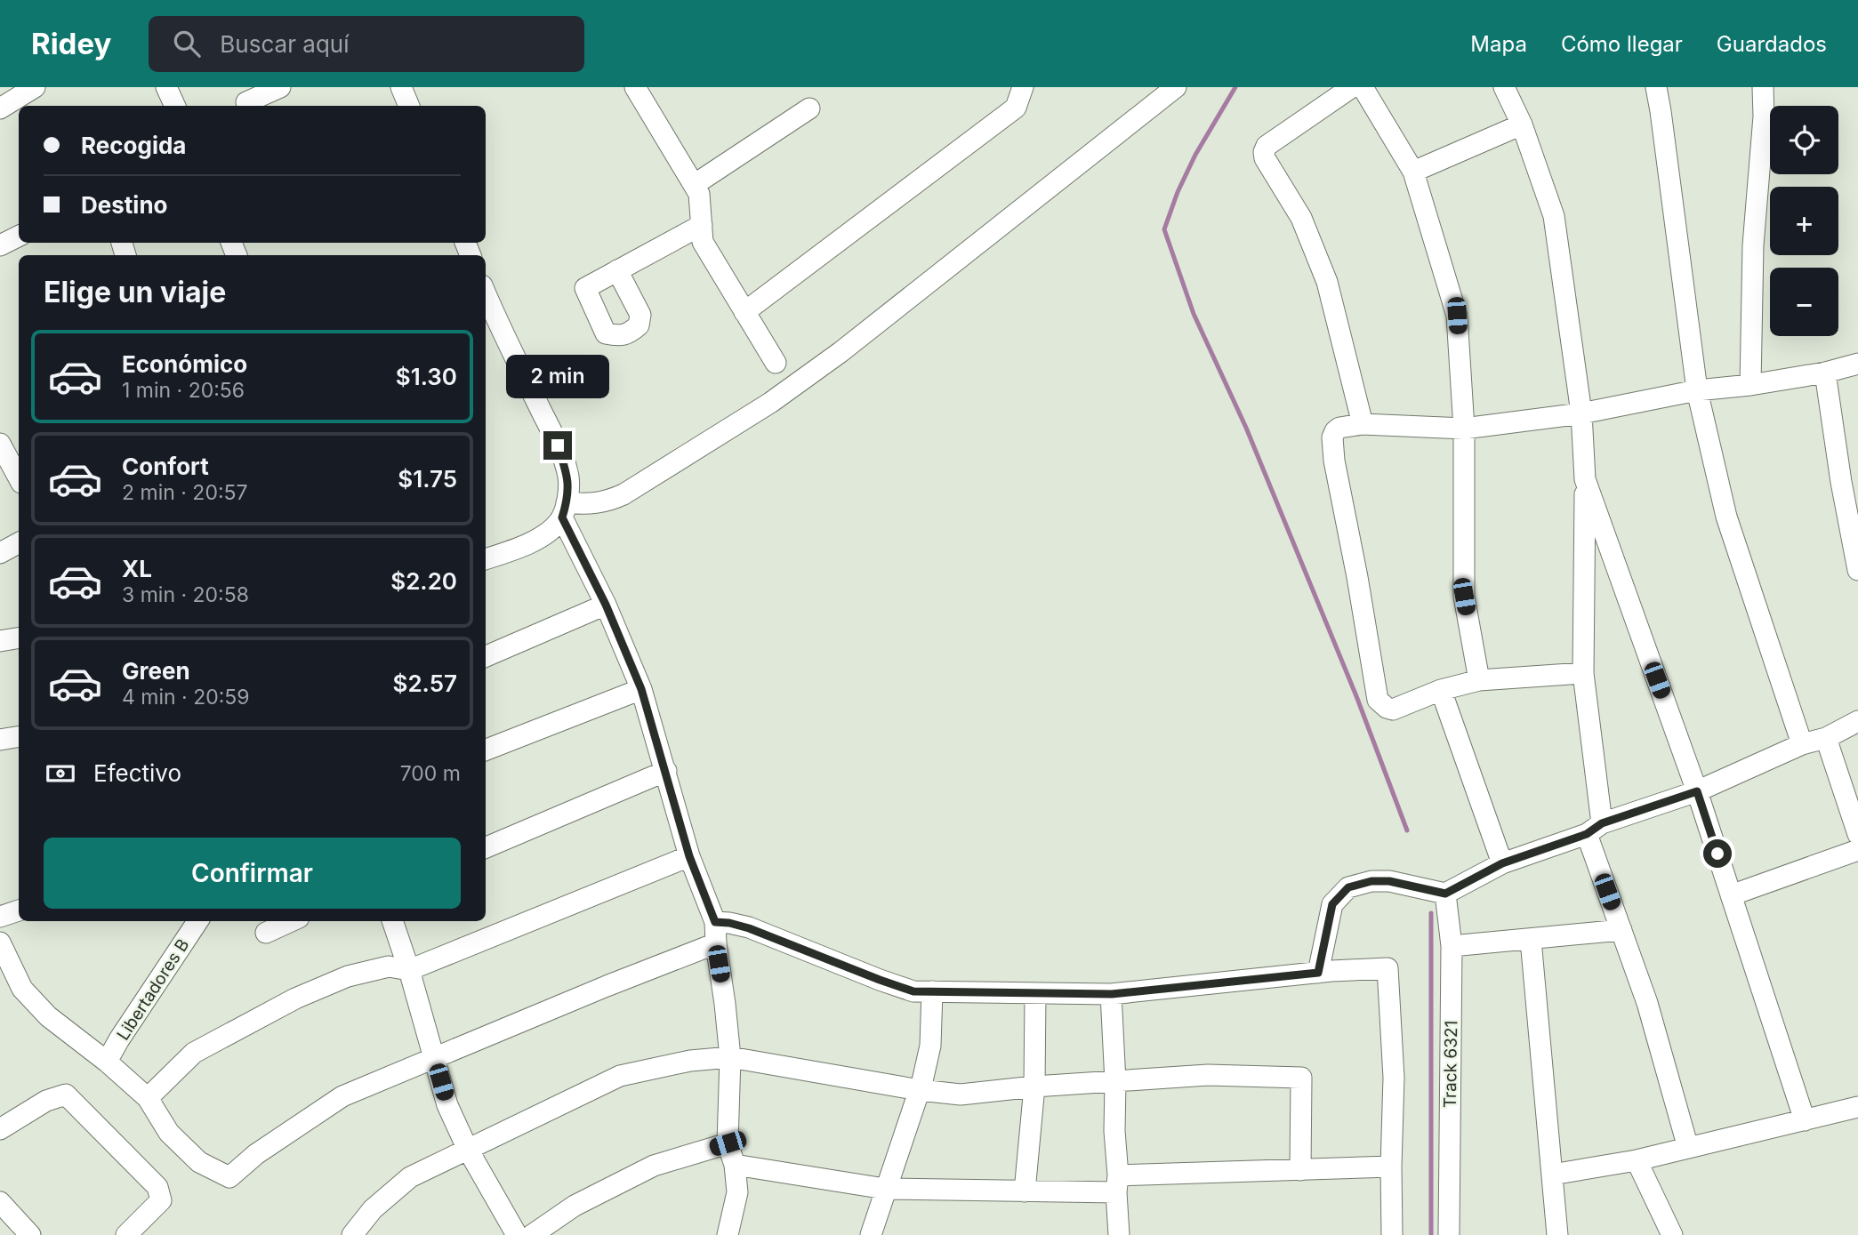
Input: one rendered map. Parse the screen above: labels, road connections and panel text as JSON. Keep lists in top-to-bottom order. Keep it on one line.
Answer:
{"streets":{"street":["Libertadores B","Track 6321"]},"page":{"header":"Ridey","search":"Buscar aquí","nav":["Mapa","Cómo llegar","Guardados"],"map_buttons":["+","−"],"banner":["Recogida","Destino"],"heading":"Elige un viaje","list":[{"name":"Económico","note":"1 min · 20:56","value":"$1.30"},{"name":"Confort","note":"2 min · 20:57","value":"$1.75"},{"name":"XL","note":"3 min · 20:58","value":"$2.20"},{"name":"Green","note":"4 min · 20:59","value":"$2.57"}],"bubble":"2 min","pay":["Efectivo","700 m"],"buttons":"Confirmar"}}
